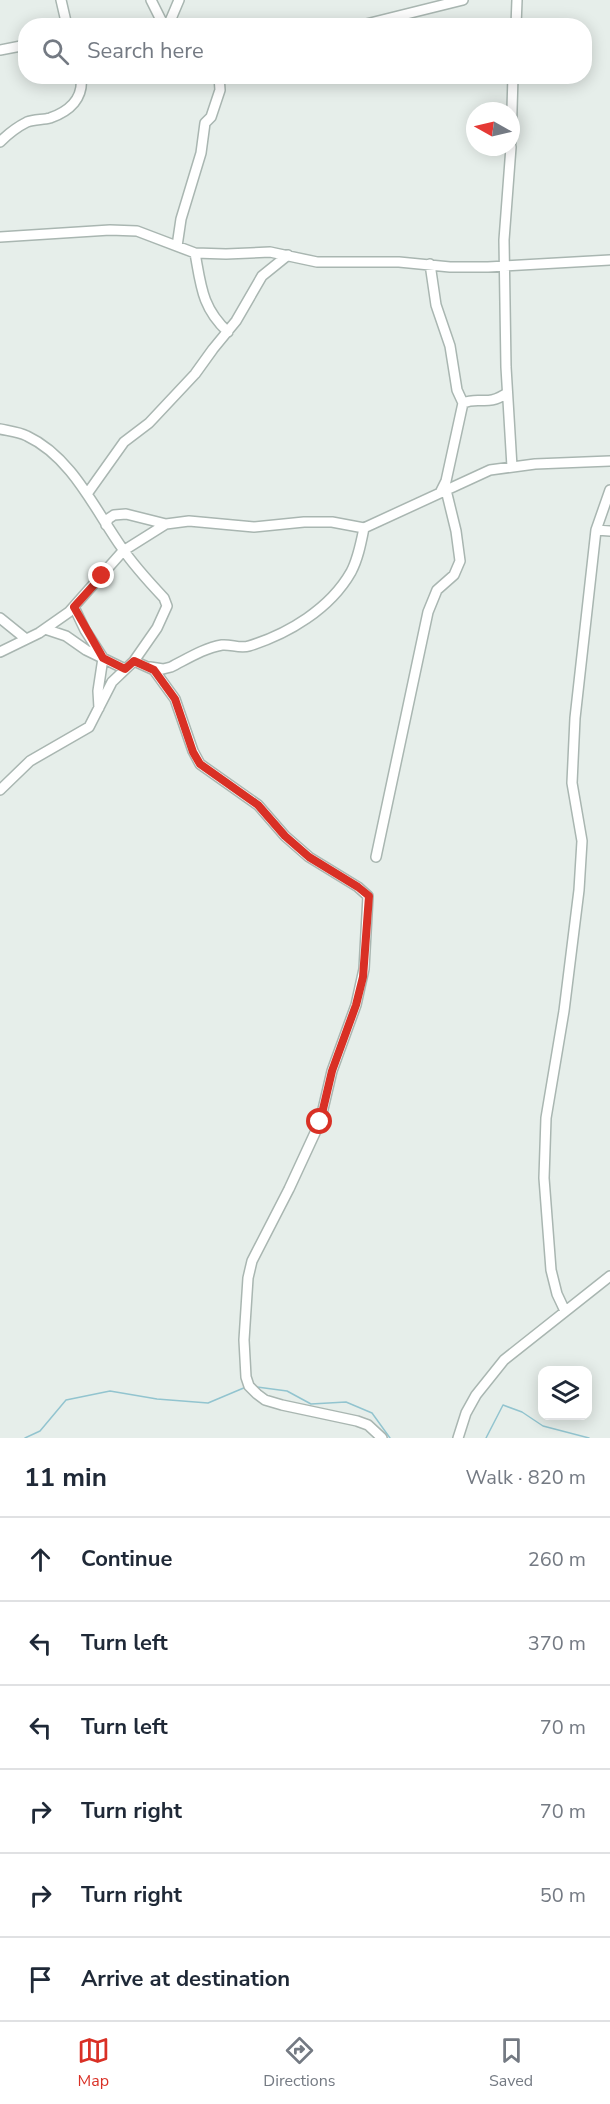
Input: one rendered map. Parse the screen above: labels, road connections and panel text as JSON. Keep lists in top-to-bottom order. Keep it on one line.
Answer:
{"north":"left","page":{"search":"Search here","heading":["11 min","Walk · 820 m"],"list":[["Continue","260 m"],["Turn left","370 m"],["Turn left","70 m"],["Turn right","70 m"],["Turn right","50 m"],"Arrive at destination"],"nav":["Map","Directions","Saved"]}}
